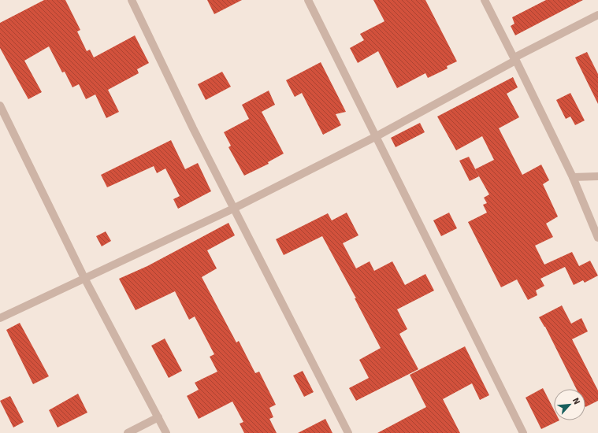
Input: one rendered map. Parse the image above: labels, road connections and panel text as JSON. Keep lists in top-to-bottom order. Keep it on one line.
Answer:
{"north":"top right"}
